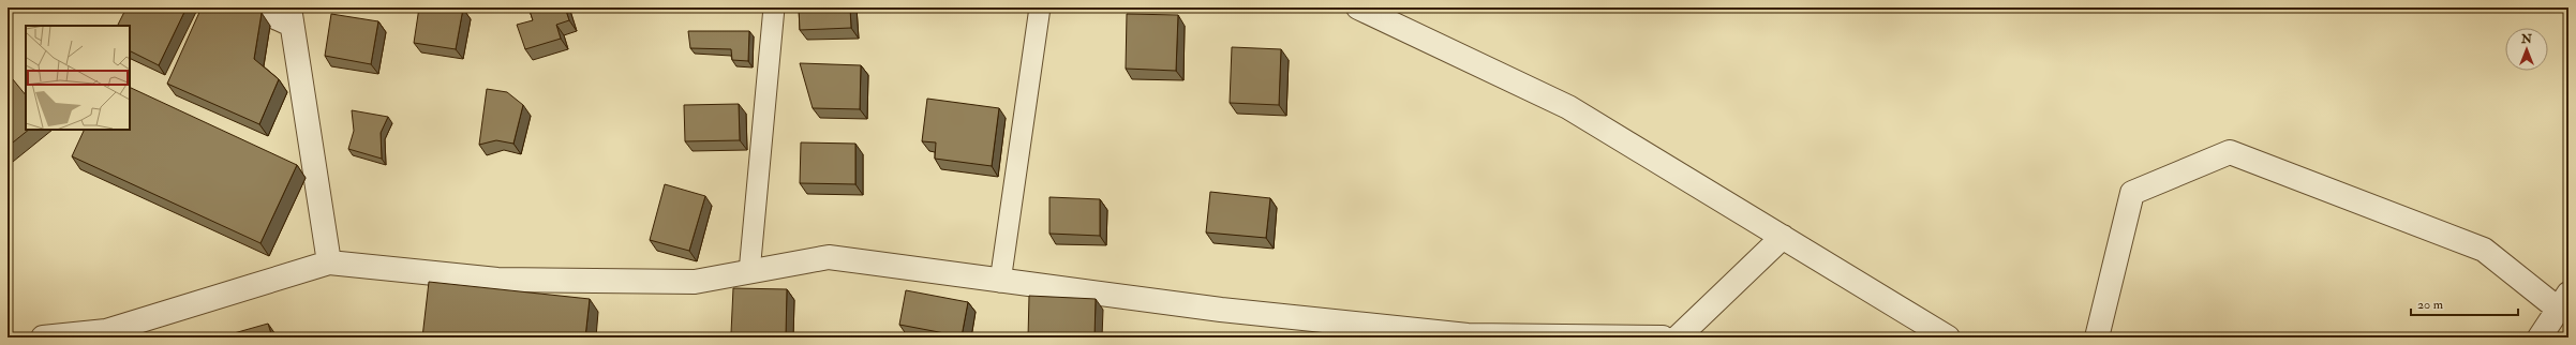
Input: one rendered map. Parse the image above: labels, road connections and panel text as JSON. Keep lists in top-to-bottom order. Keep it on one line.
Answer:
{"scale_bar":"20 m","north":"top"}
